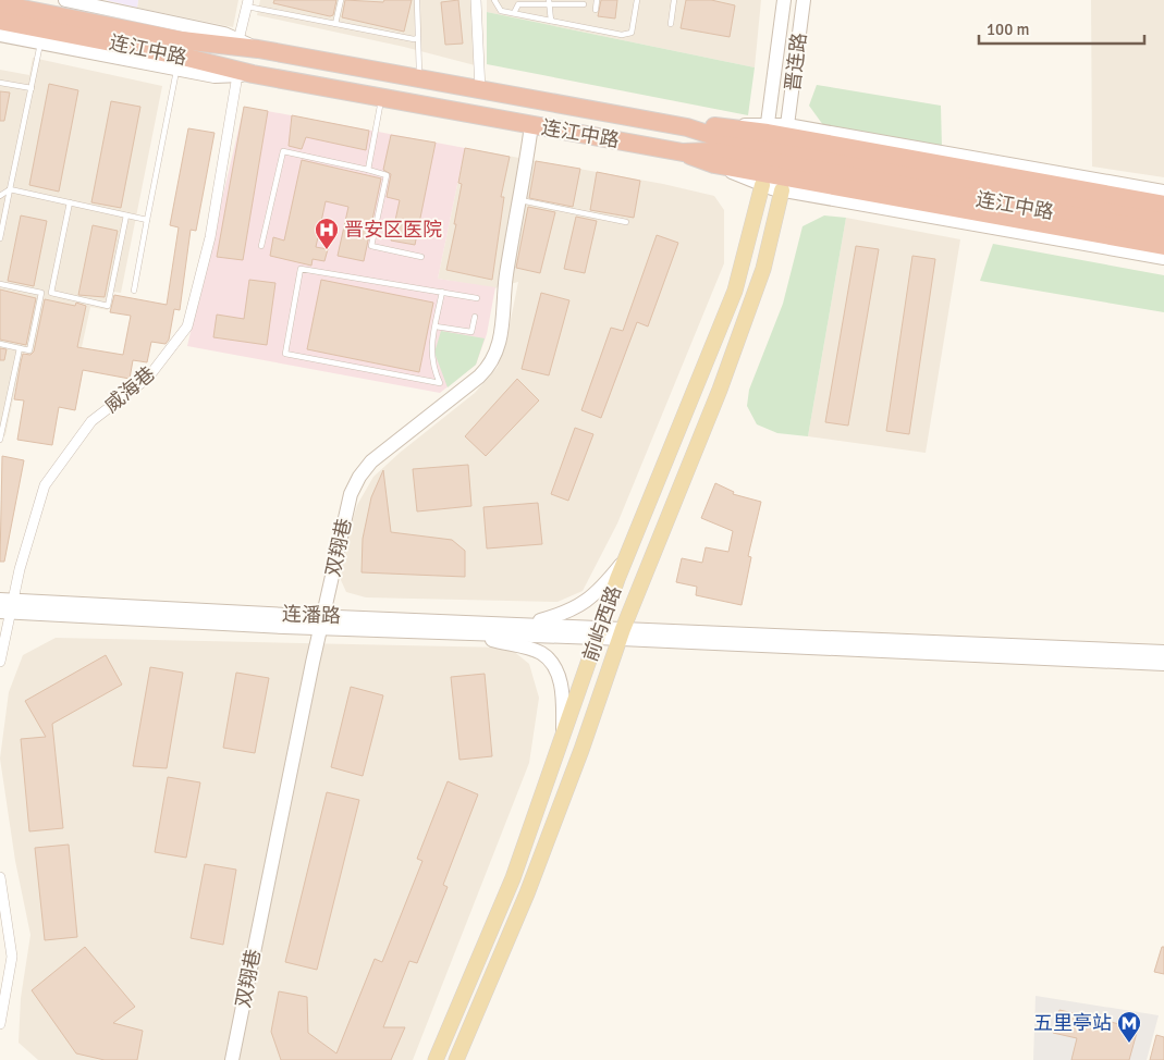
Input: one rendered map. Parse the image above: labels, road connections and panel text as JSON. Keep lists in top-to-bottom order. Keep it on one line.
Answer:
{"streets":{"highway":["连江中路"],"main road":["晋连路","双翔巷","连潘路","前屿西路"],"street":["威海巷"]},"crossings":[["连江中路","威海巷"],["连江中路","双翔巷"],["威海巷","连潘路"],["双翔巷","连潘路"],["连潘路","前屿西路"]],"places":{"hospital":["晋安区医院"],"metro station":["五里亭站"]},"scale_bar":"100 m"}
